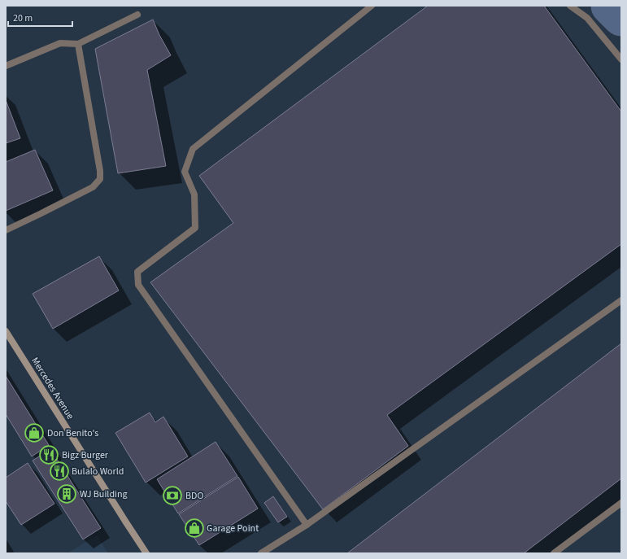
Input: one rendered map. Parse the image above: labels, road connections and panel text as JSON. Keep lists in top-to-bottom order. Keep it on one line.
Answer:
{"streets":{"main road":["Mercedes Avenue"]},"places":{"shop":["Don Benito's","Garage Point"],"restaurant":["Bigz Burger","Bulalo World"],"building":["WJ Building"],"bank":["BDO"]},"scale_bar":"20 m"}
